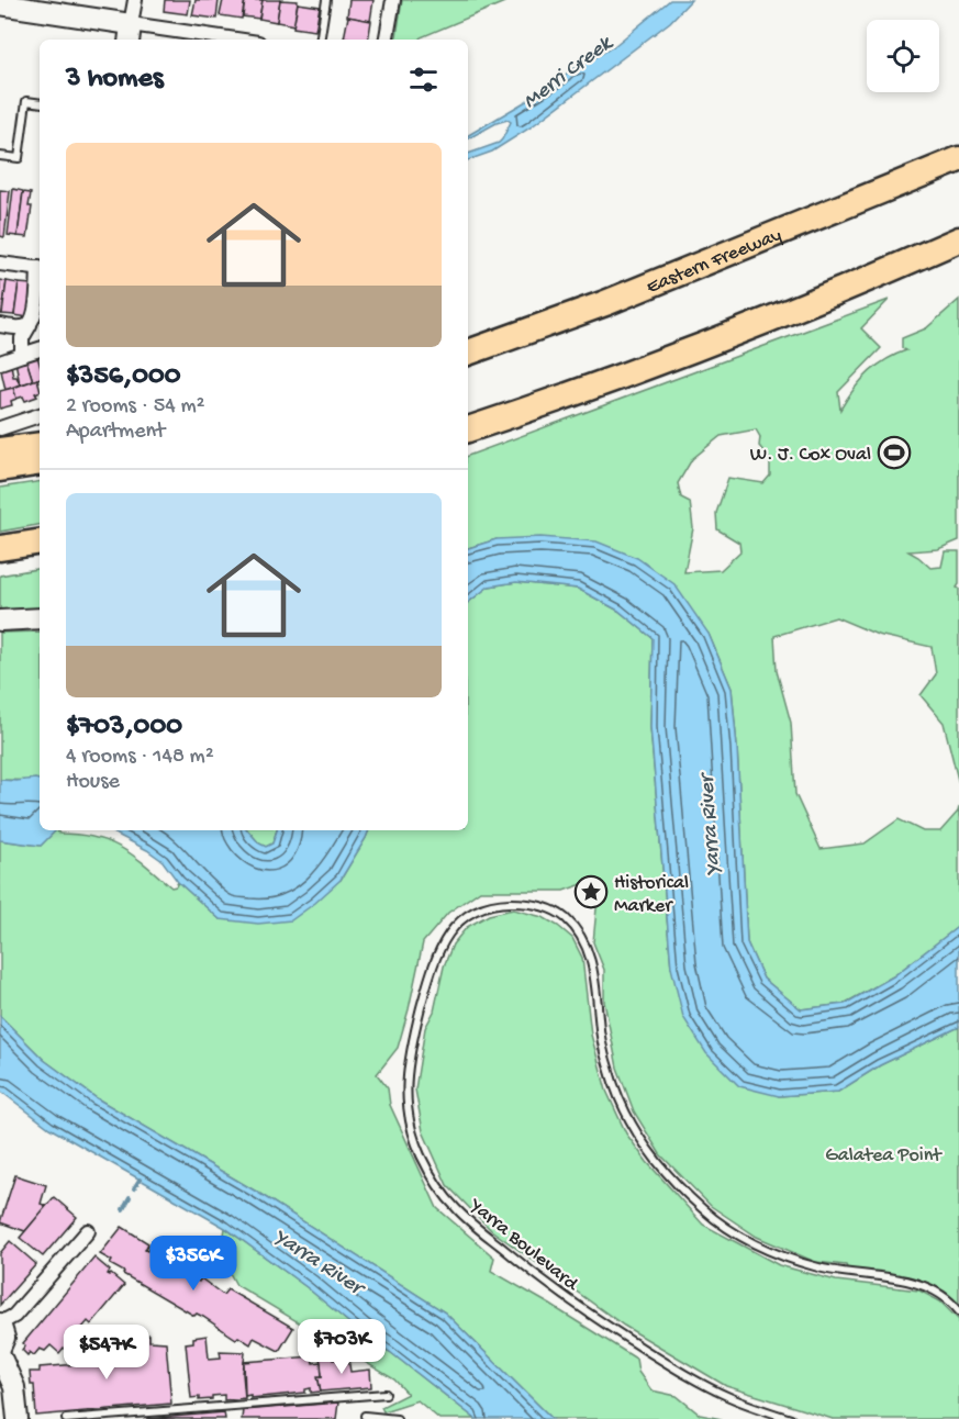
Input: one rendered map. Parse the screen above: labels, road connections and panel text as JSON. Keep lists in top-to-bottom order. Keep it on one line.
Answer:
{"streets":{"highway":["Eastern Freeway"],"lane":["Yarra Boulevard"]},"water":["Merri Creek","Yarra River"],"parks":["Galatea Point"],"places":{"sports":["W. J. Cox Oval"],"place":["Historical Marker"]},"page":{"heading":"3 homes","list":[{"name":"$356,000","note":"2 rooms · 54 m² · Apartment"},{"name":"$703,000","note":"4 rooms · 148 m² · House"}],"price":["$356K","$703K","$547K"]}}
